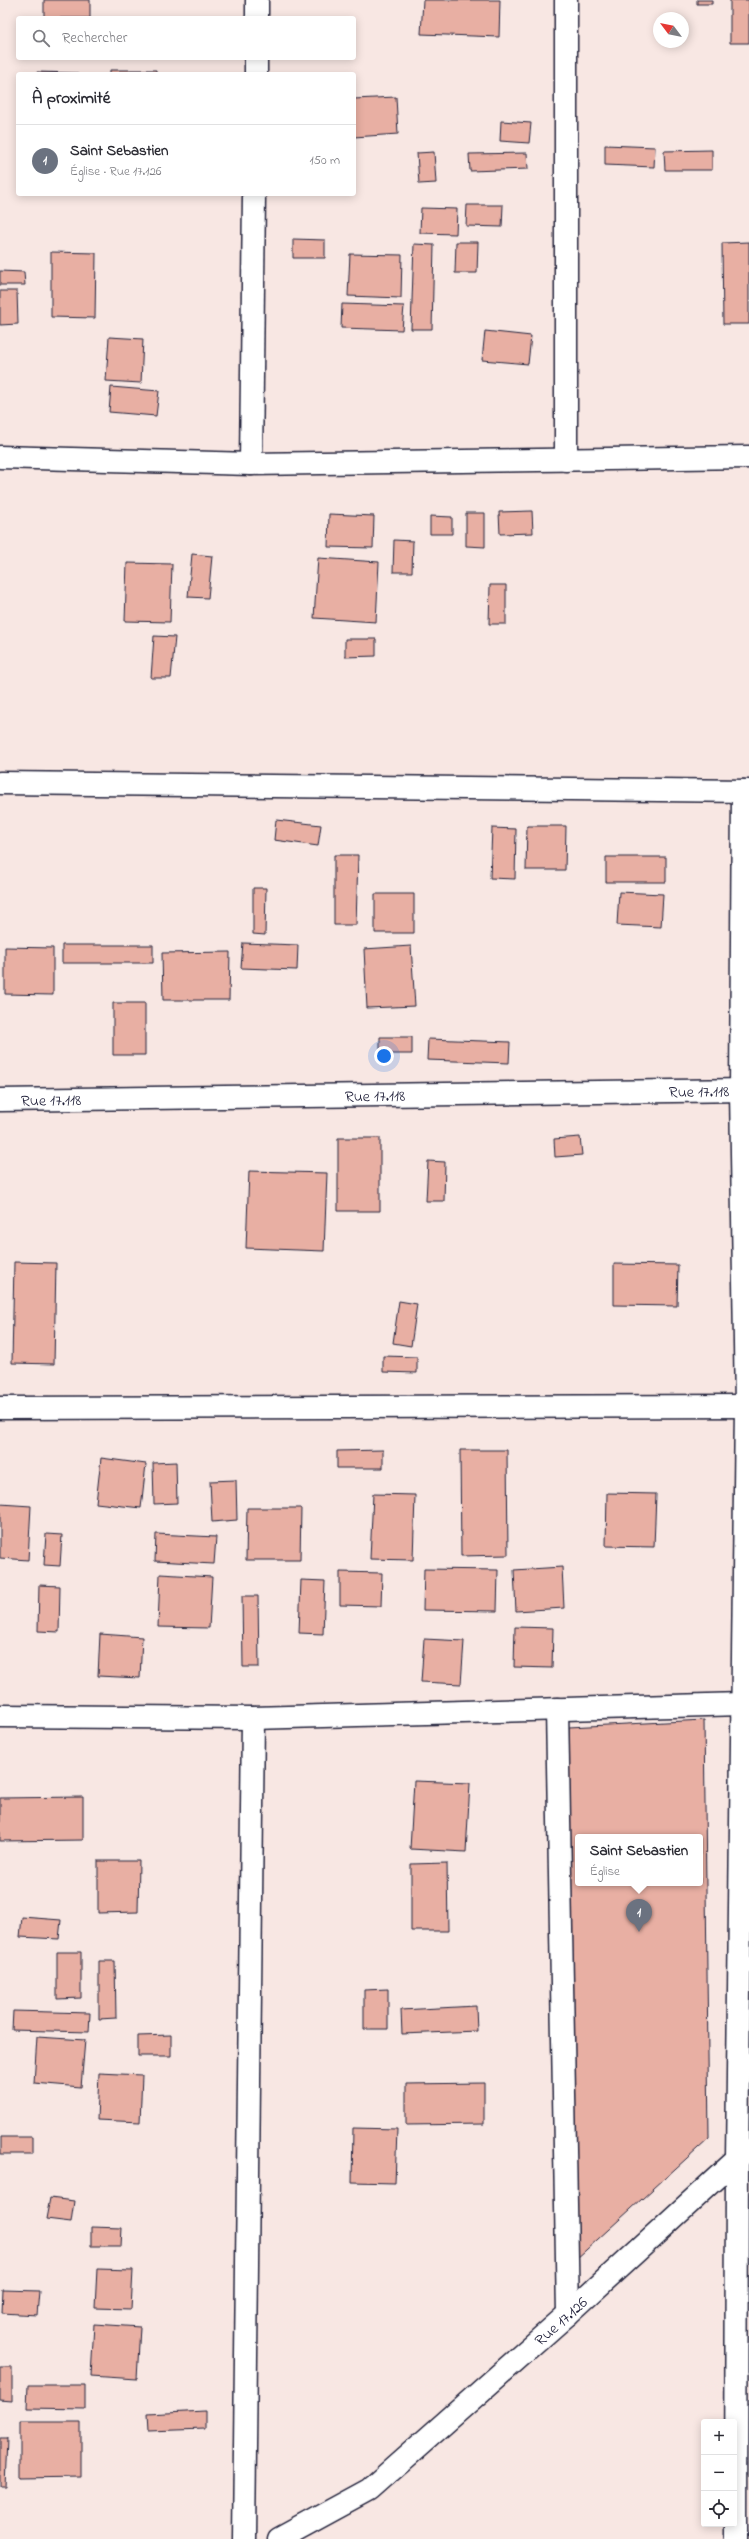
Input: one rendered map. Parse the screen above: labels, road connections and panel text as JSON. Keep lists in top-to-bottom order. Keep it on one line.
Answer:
{"streets":{"street":["Rue 17.118","Rue 17.126"]},"north":"top left","page":{"search":"Rechercher","heading":"À proximité","list":[{"mark":"1","name":"Saint Sebastien","note":"Église · Rue 17.126","value":"150 m"}],"popup":["Saint Sebastien","Église"],"pins":"1","map_buttons":["+","−"]}}
